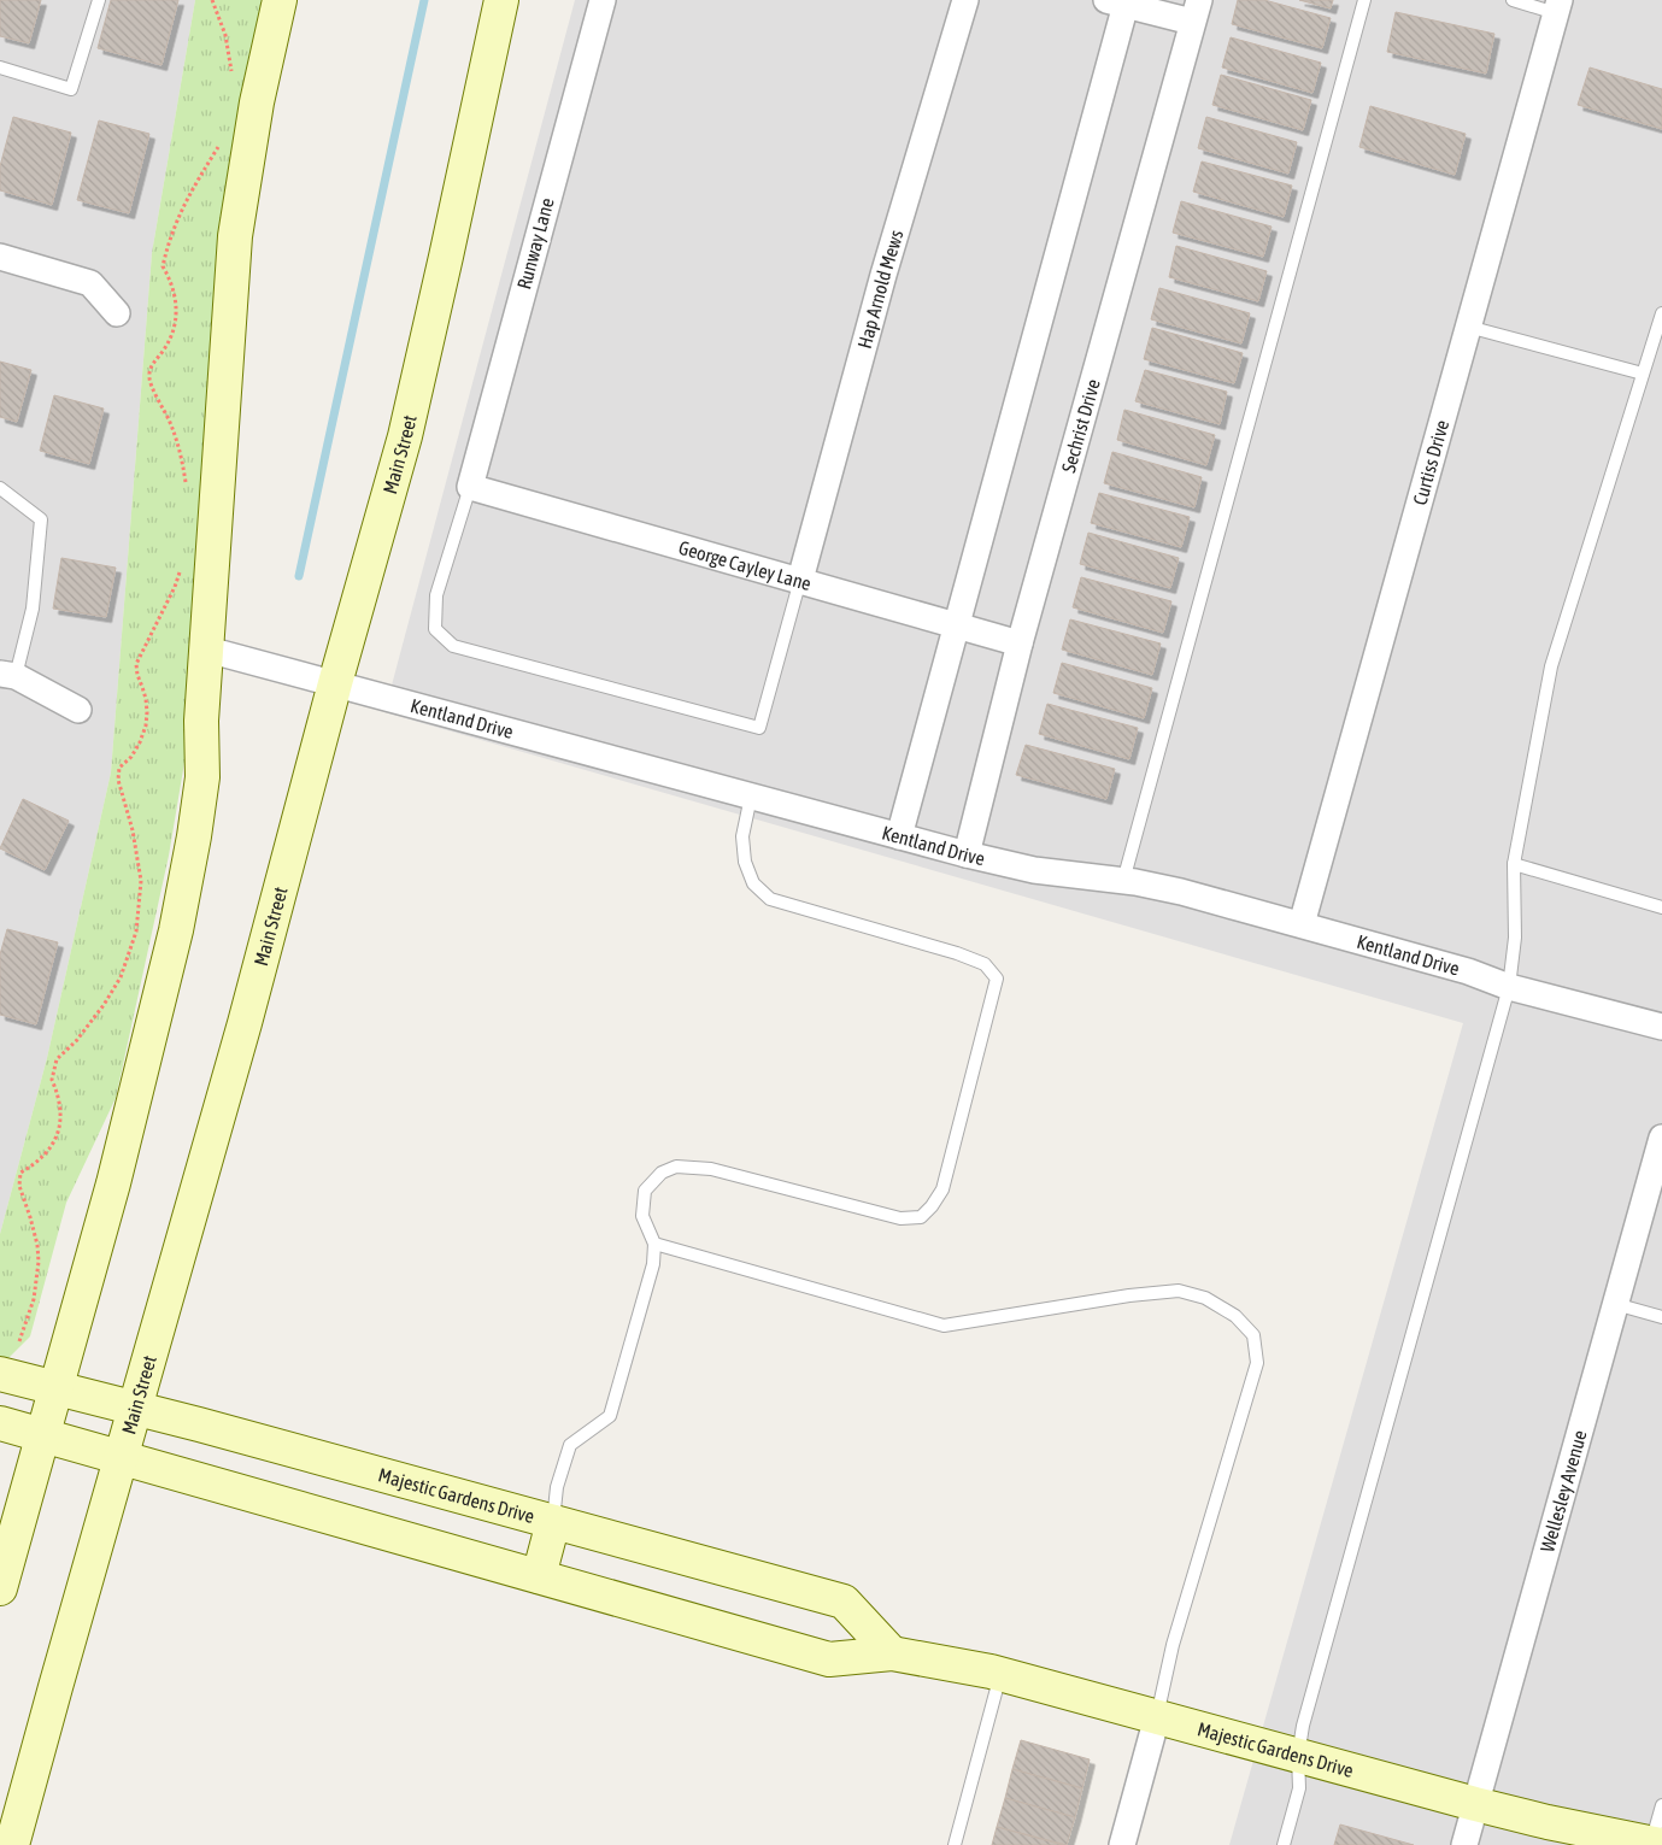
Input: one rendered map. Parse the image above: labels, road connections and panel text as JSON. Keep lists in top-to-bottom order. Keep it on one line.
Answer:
{"streets":{"main road":["Main Street","Majestic Gardens Drive"],"street":["Runway Lane","Hap Arnold Mews","Sechrist Drive","Curtiss Drive","George Cayley Lane","Kentland Drive","Wellesley Avenue"]},"crossings":[["Runway Lane","George Cayley Lane"],["Hap Arnold Mews","George Cayley Lane"],["Sechrist Drive","George Cayley Lane"],["Sechrist Drive","Kentland Drive"],["Main Street","Kentland Drive"],["Main Street","Majestic Gardens Drive"],["Curtiss Drive","Kentland Drive"],["Wellesley Avenue","Majestic Gardens Drive"]]}
